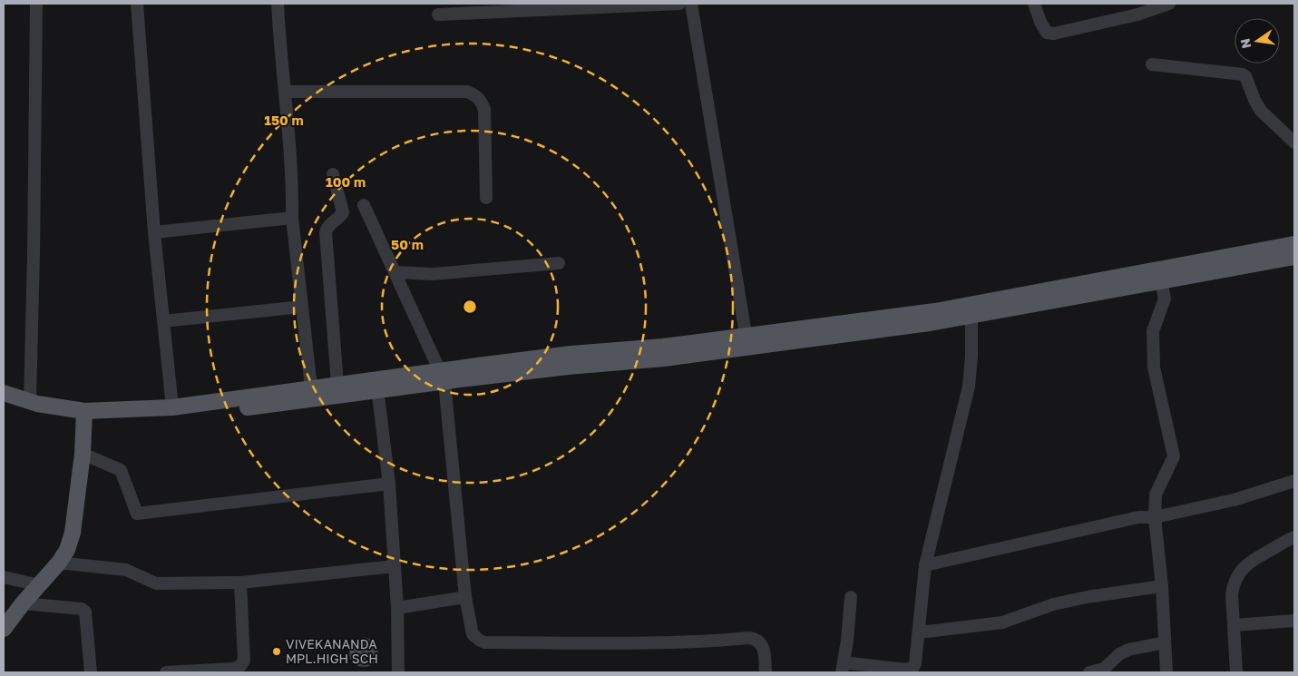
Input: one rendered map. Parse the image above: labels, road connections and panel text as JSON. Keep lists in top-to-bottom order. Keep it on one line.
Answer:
{"places":["VIVEKANANDA MPL.HIGH SCH"],"north":"left","rings":["150 m","100 m","50 m"]}
